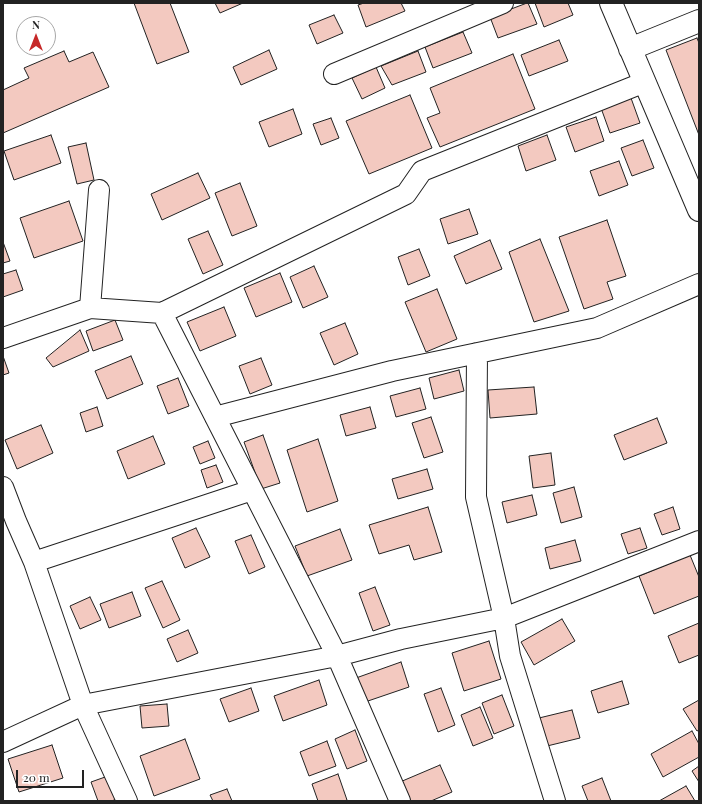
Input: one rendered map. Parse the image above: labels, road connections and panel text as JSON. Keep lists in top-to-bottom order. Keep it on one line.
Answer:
{"scale_bar":"20 m","north":"top"}
